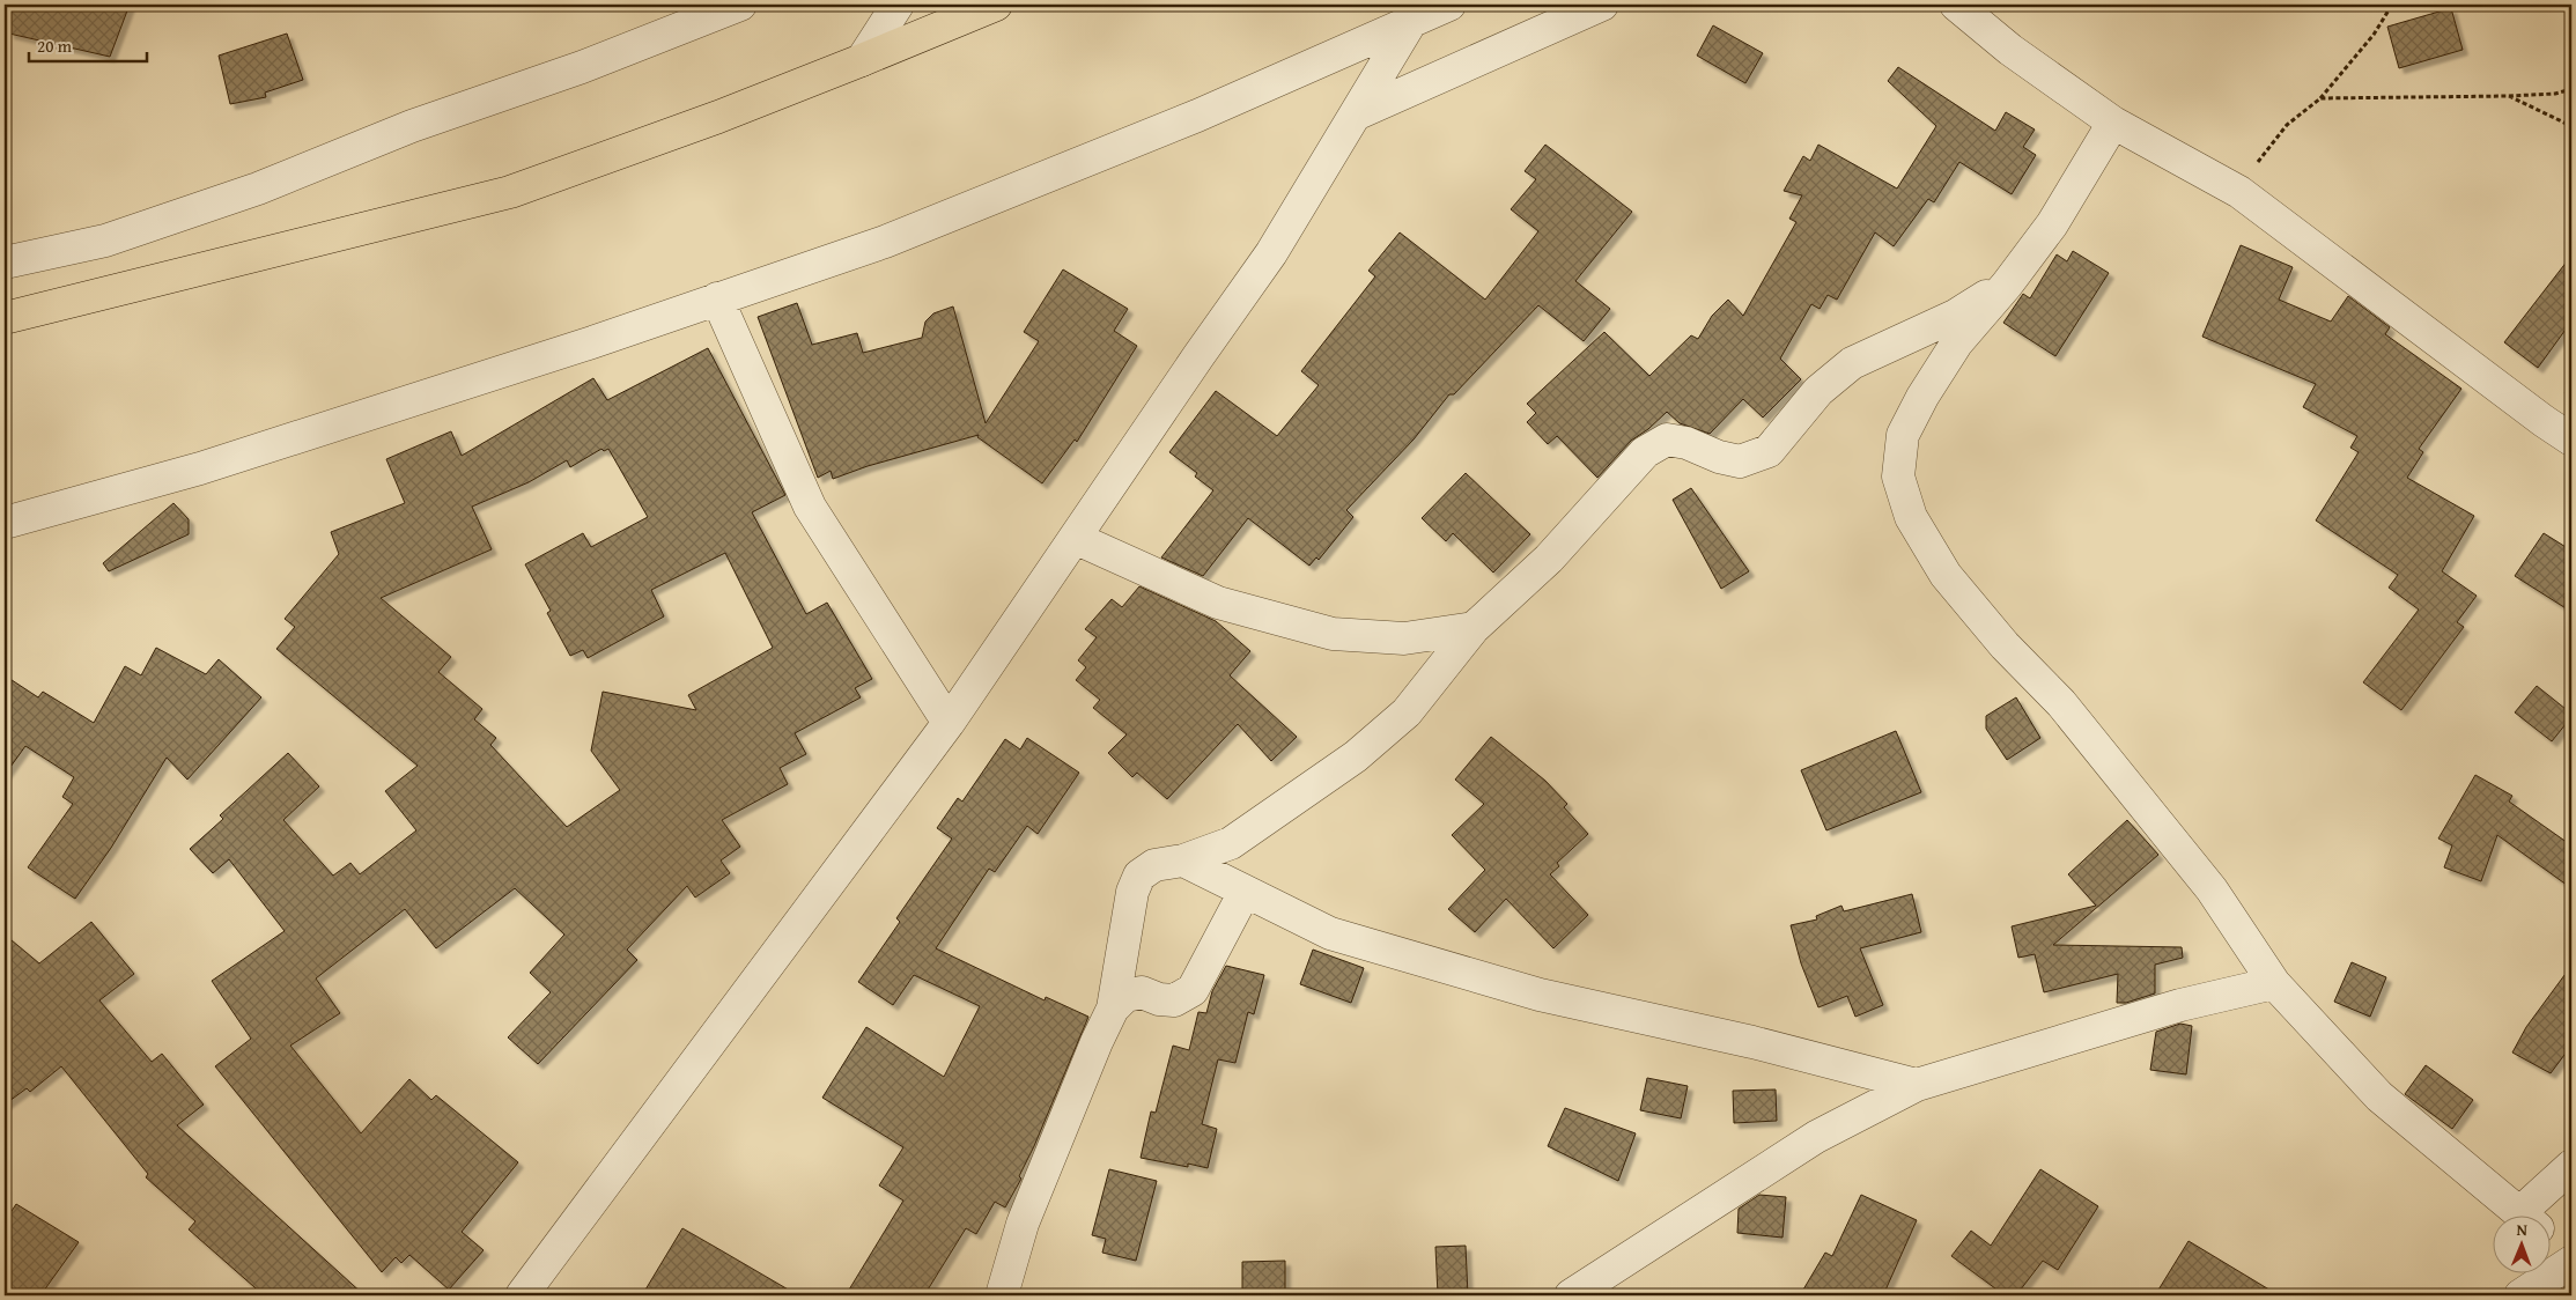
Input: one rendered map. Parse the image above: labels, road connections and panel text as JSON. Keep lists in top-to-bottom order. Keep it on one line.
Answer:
{"scale_bar":"20 m","north":"top"}
